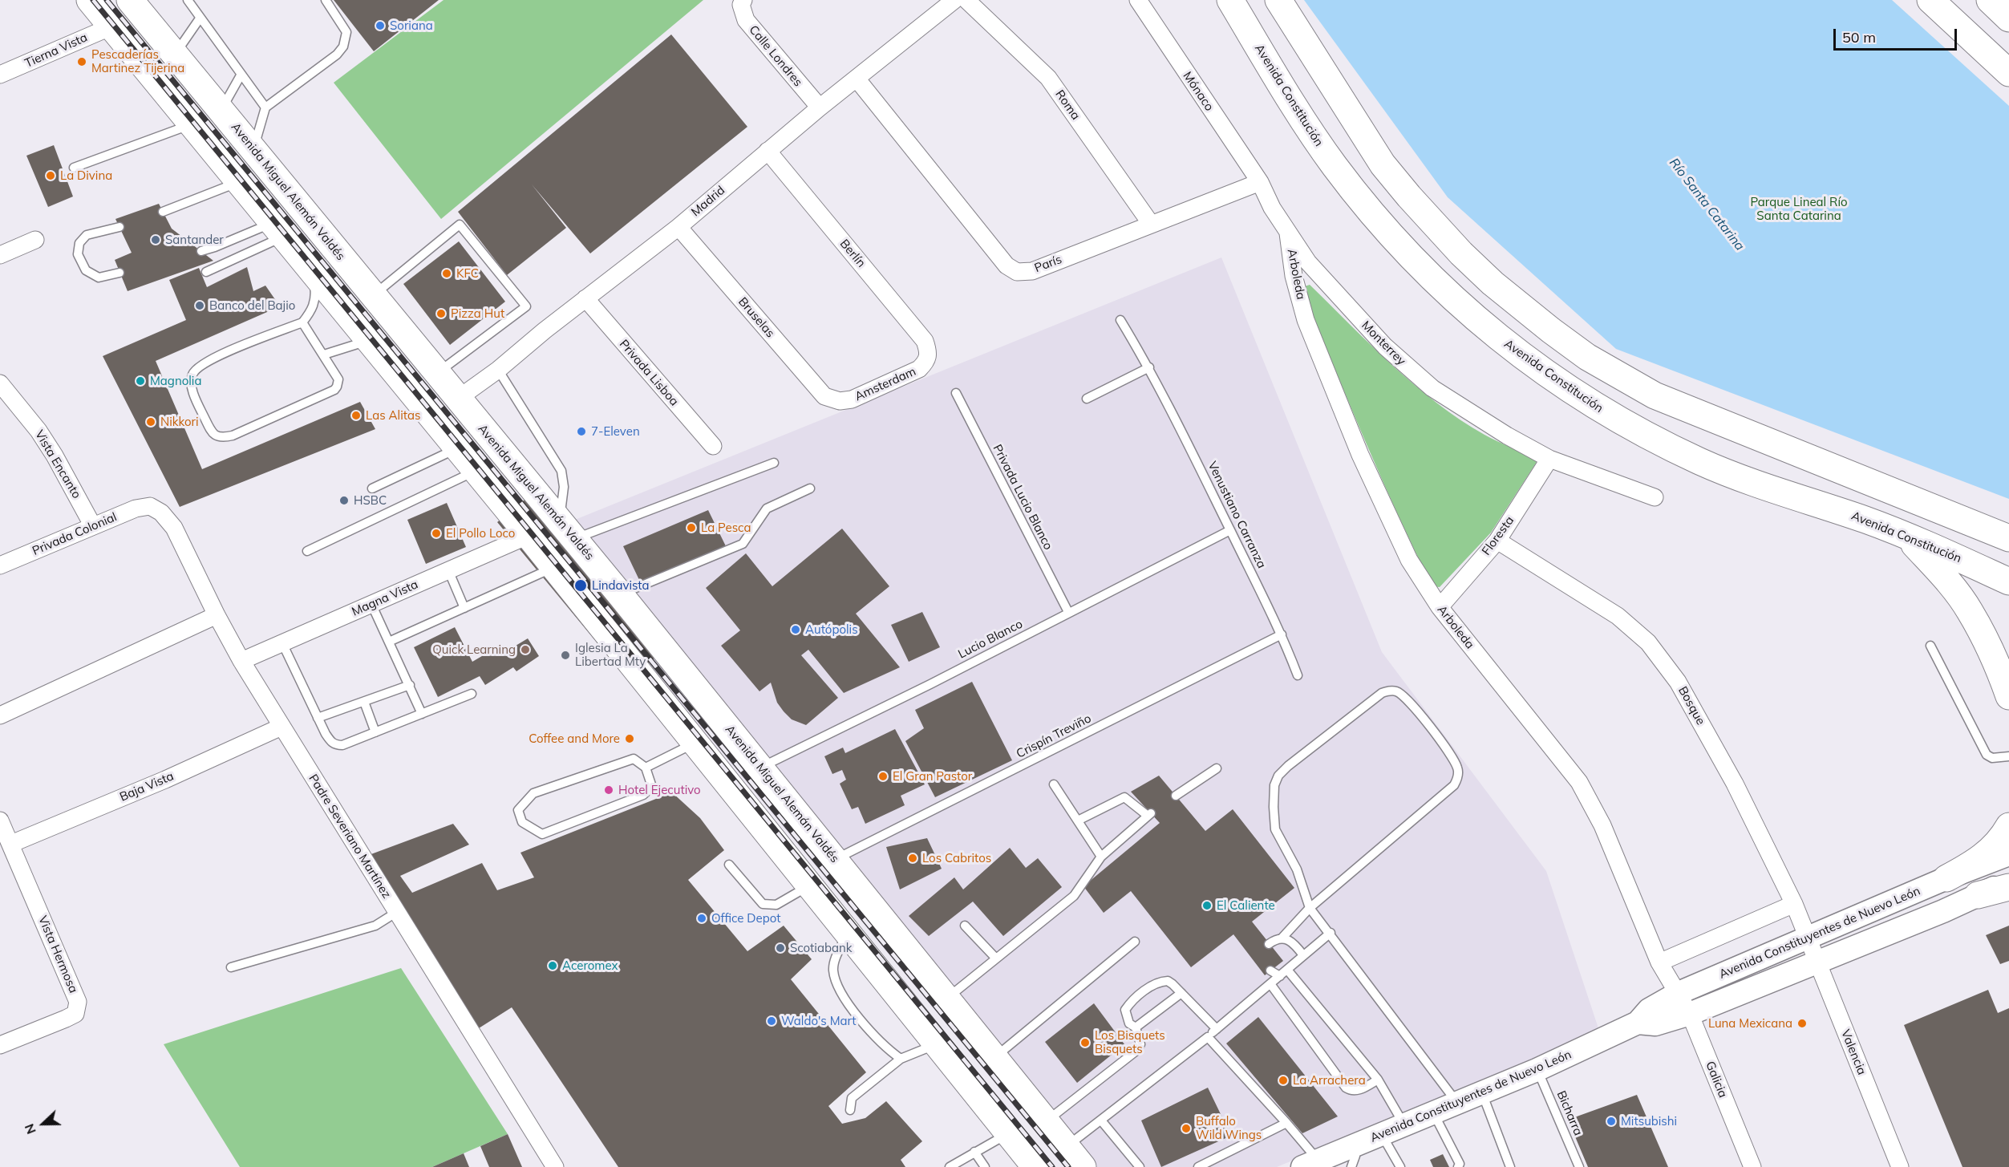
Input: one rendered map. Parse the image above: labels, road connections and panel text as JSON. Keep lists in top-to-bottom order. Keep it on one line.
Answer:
{"streets":{"highway":["Avenida Constitución","Avenida Miguel Alemán Valdés"],"main road":["Avenida Constituyentes de Nuevo León"],"street":["Tierna Vista","Calle Londres","Mónaco","Roma","Madrid","Berlín","París","Arboleda","Bruselas","Monterrey","Privada Lisboa","Amsterdam","Vista Encanto","Privada Colonial","Floresta","Magna Vista","Bosque","Baja Vista","Padre Severiano Martínez","Vista Hermosa","Valencia","Galicia"],"lane":["Privada Lucio Blanco","Venustiano Carranza","Lucio Blanco","Crispín Treviño","Bicharra"]},"crossings":[["Calle Londres","Madrid"],["Mónaco","París"],["Mónaco","Monterrey"],["Roma","París"],["Avenida Miguel Alemán Valdés","Madrid"],["Avenida Miguel Alemán Valdés","Lucio Blanco"],["Avenida Miguel Alemán Valdés","Crispín Treviño"],["Madrid","Berlín"],["Madrid","París"],["Madrid","Bruselas"],["Madrid","Privada Lisboa"],["Berlín","Amsterdam"],["París","Monterrey"],["Arboleda","Monterrey"],["Arboleda","Floresta"],["Arboleda","Avenida Constituyentes de Nuevo León"],["Arboleda","Galicia"],["Bruselas","Amsterdam"],["Monterrey","Floresta"],["Vista Encanto","Privada Colonial"],["Privada Lucio Blanco","Lucio Blanco"],["Venustiano Carranza","Lucio Blanco"],["Venustiano Carranza","Crispín Treviño"],["Privada Colonial","Padre Severiano Martínez"],["Floresta","Bosque"],["Magna Vista","Padre Severiano Martínez"],["Bosque","Avenida Constituyentes de Nuevo León"],["Bosque","Valencia"],["Baja Vista","Padre Severiano Martínez"],["Baja Vista","Vista Hermosa"],["Avenida Constituyentes de Nuevo León","Valencia"],["Avenida Constituyentes de Nuevo León","Galicia"],["Avenida Constituyentes de Nuevo León","Bicharra"]],"water":["Río Santa Catarina"],"parks":["Parque Lineal Río Santa Catarina"],"places":["Soriana","Pescaderías Martinez Tijerina","La Divina","Santander","KFC","Banco del Bajio","Pizza Hut","Magnolia","Las Alitas","Nikkori","7-Eleven","HSBC","La Pesca","El Pollo Loco","Lindavista","Autópolis","Quick Learning","Iglesia La Libertad Mty","Coffee and More","El Gran Pastor","Hotel Ejecutivo","Los Cabritos","El Caliente","Office Depot","Scotiabank","Aceromex","Waldo's Mart","Luna Mexicana","Los Bisquets Bisquets","La Arrachera","Mitsubishi","Buffalo Wild Wings"],"scale_bar":"50 m","north":"left"}
